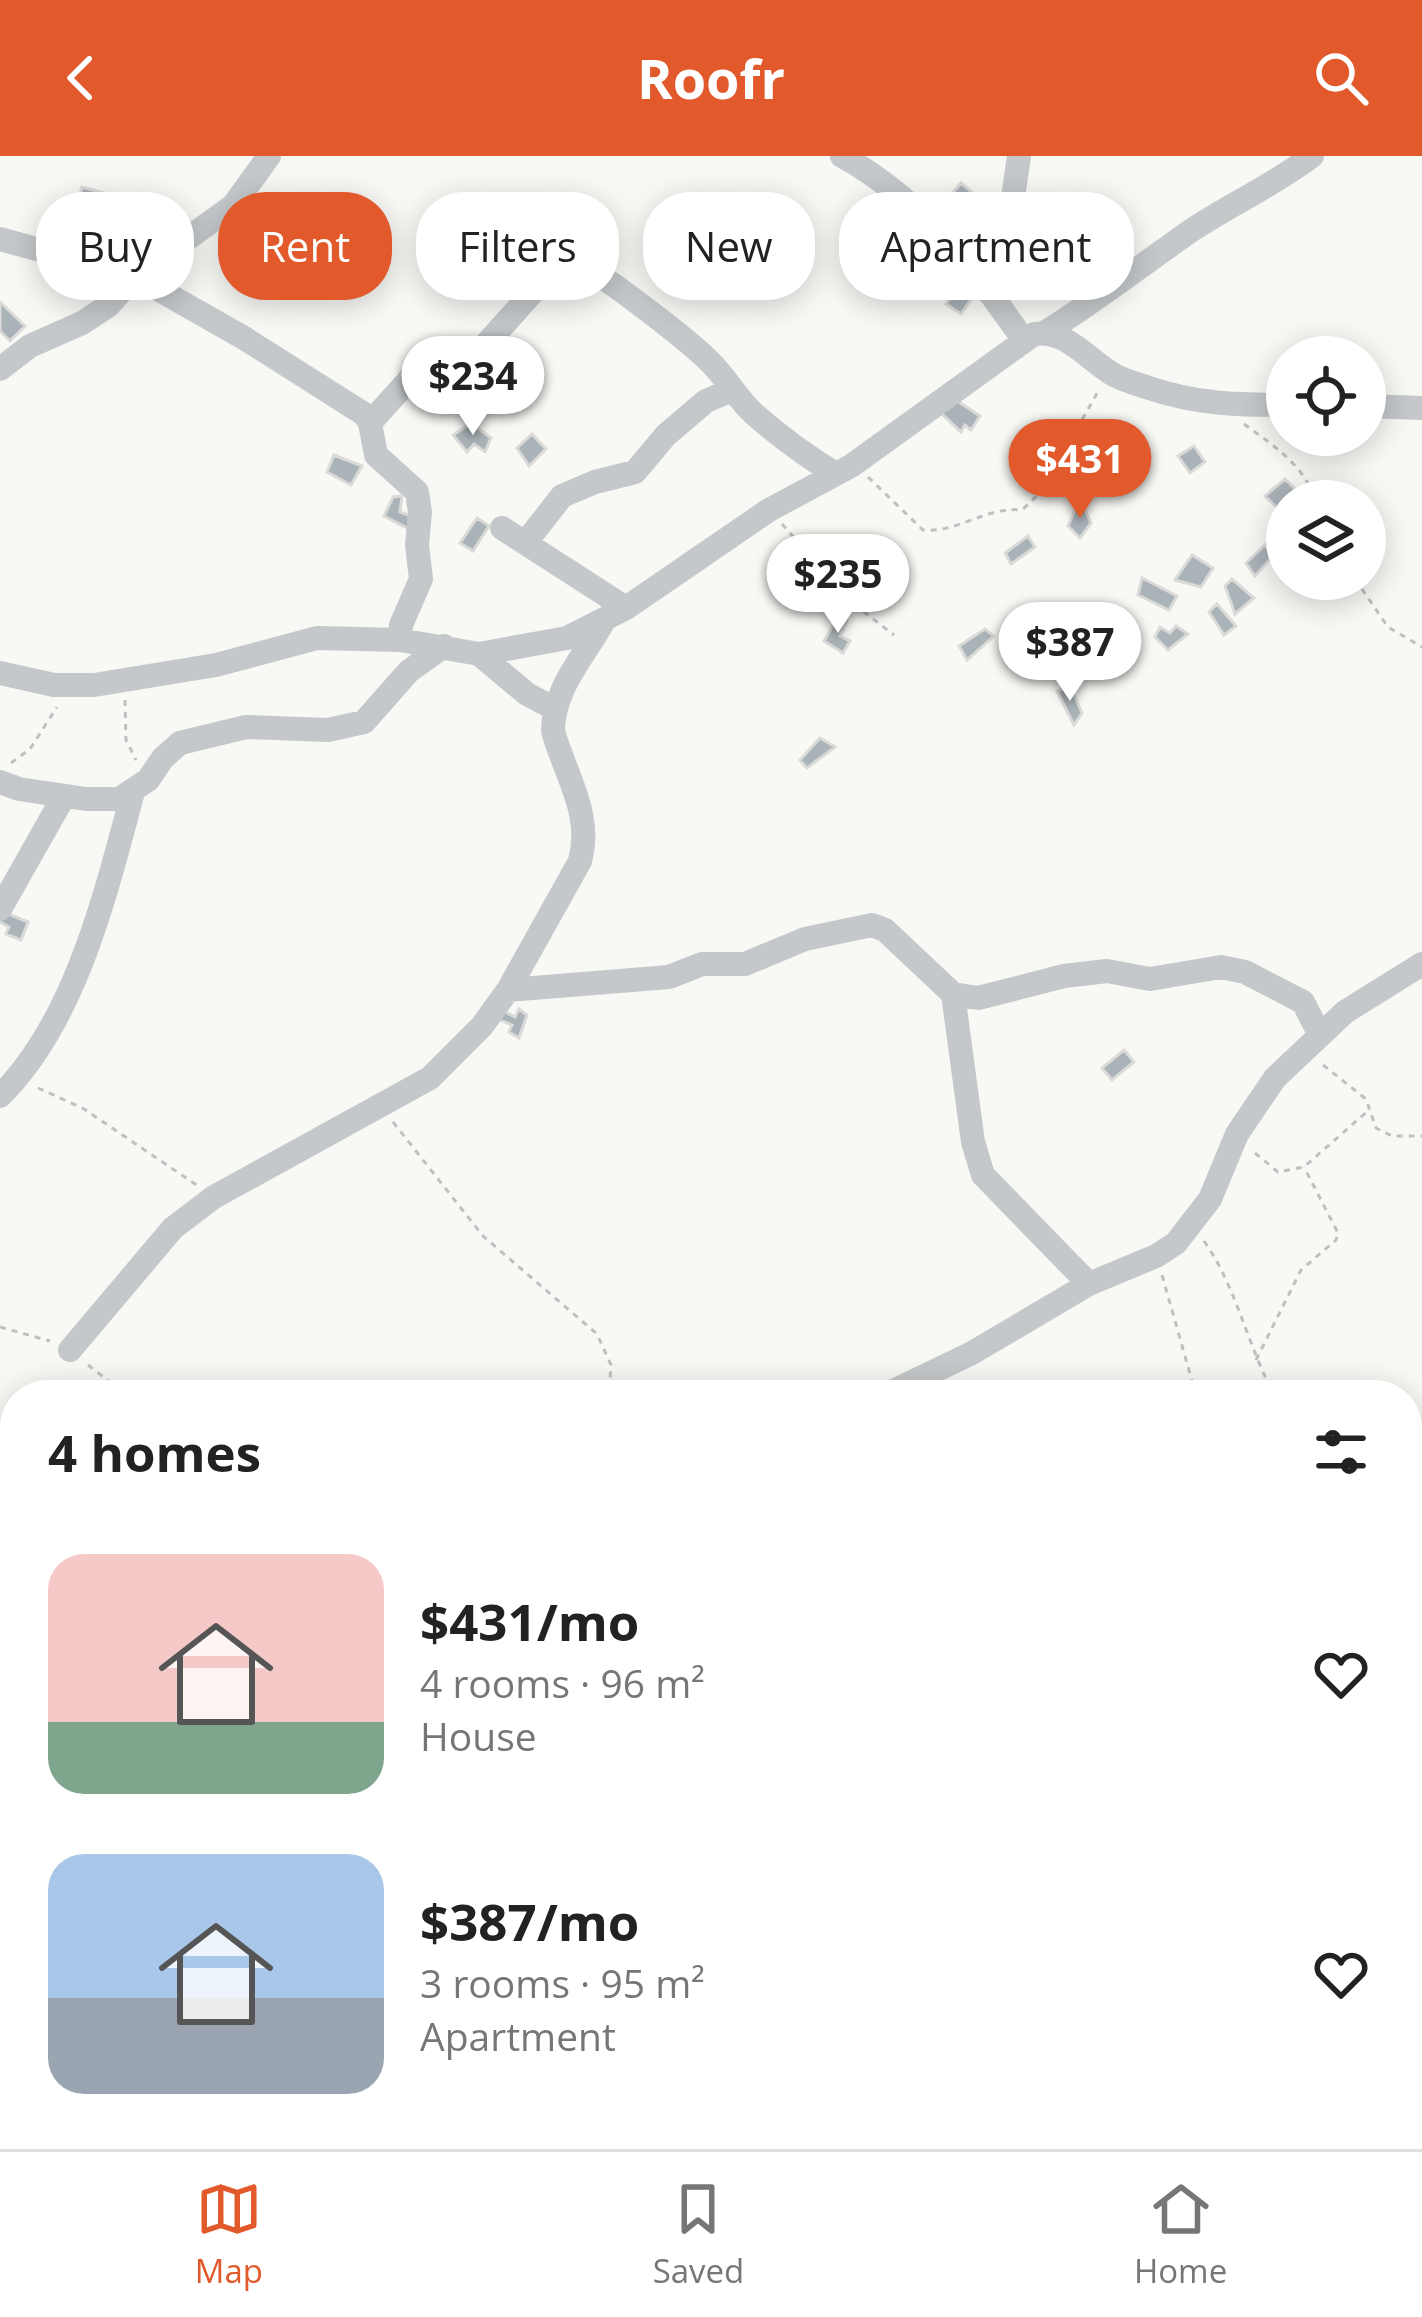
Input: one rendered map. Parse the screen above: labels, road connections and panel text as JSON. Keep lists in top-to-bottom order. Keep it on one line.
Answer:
{"page":{"header":"Roofr","chip":["Buy","Rent","Filters","New","Apartment"],"price":["$234","$431","$235","$387"],"heading":"4 homes","list":[{"name":"$431/mo","note":"4 rooms · 96 m² · House"},{"name":"$387/mo","note":"3 rooms · 95 m² · Apartment"}],"tabs":["Map","Saved","Home"]}}
